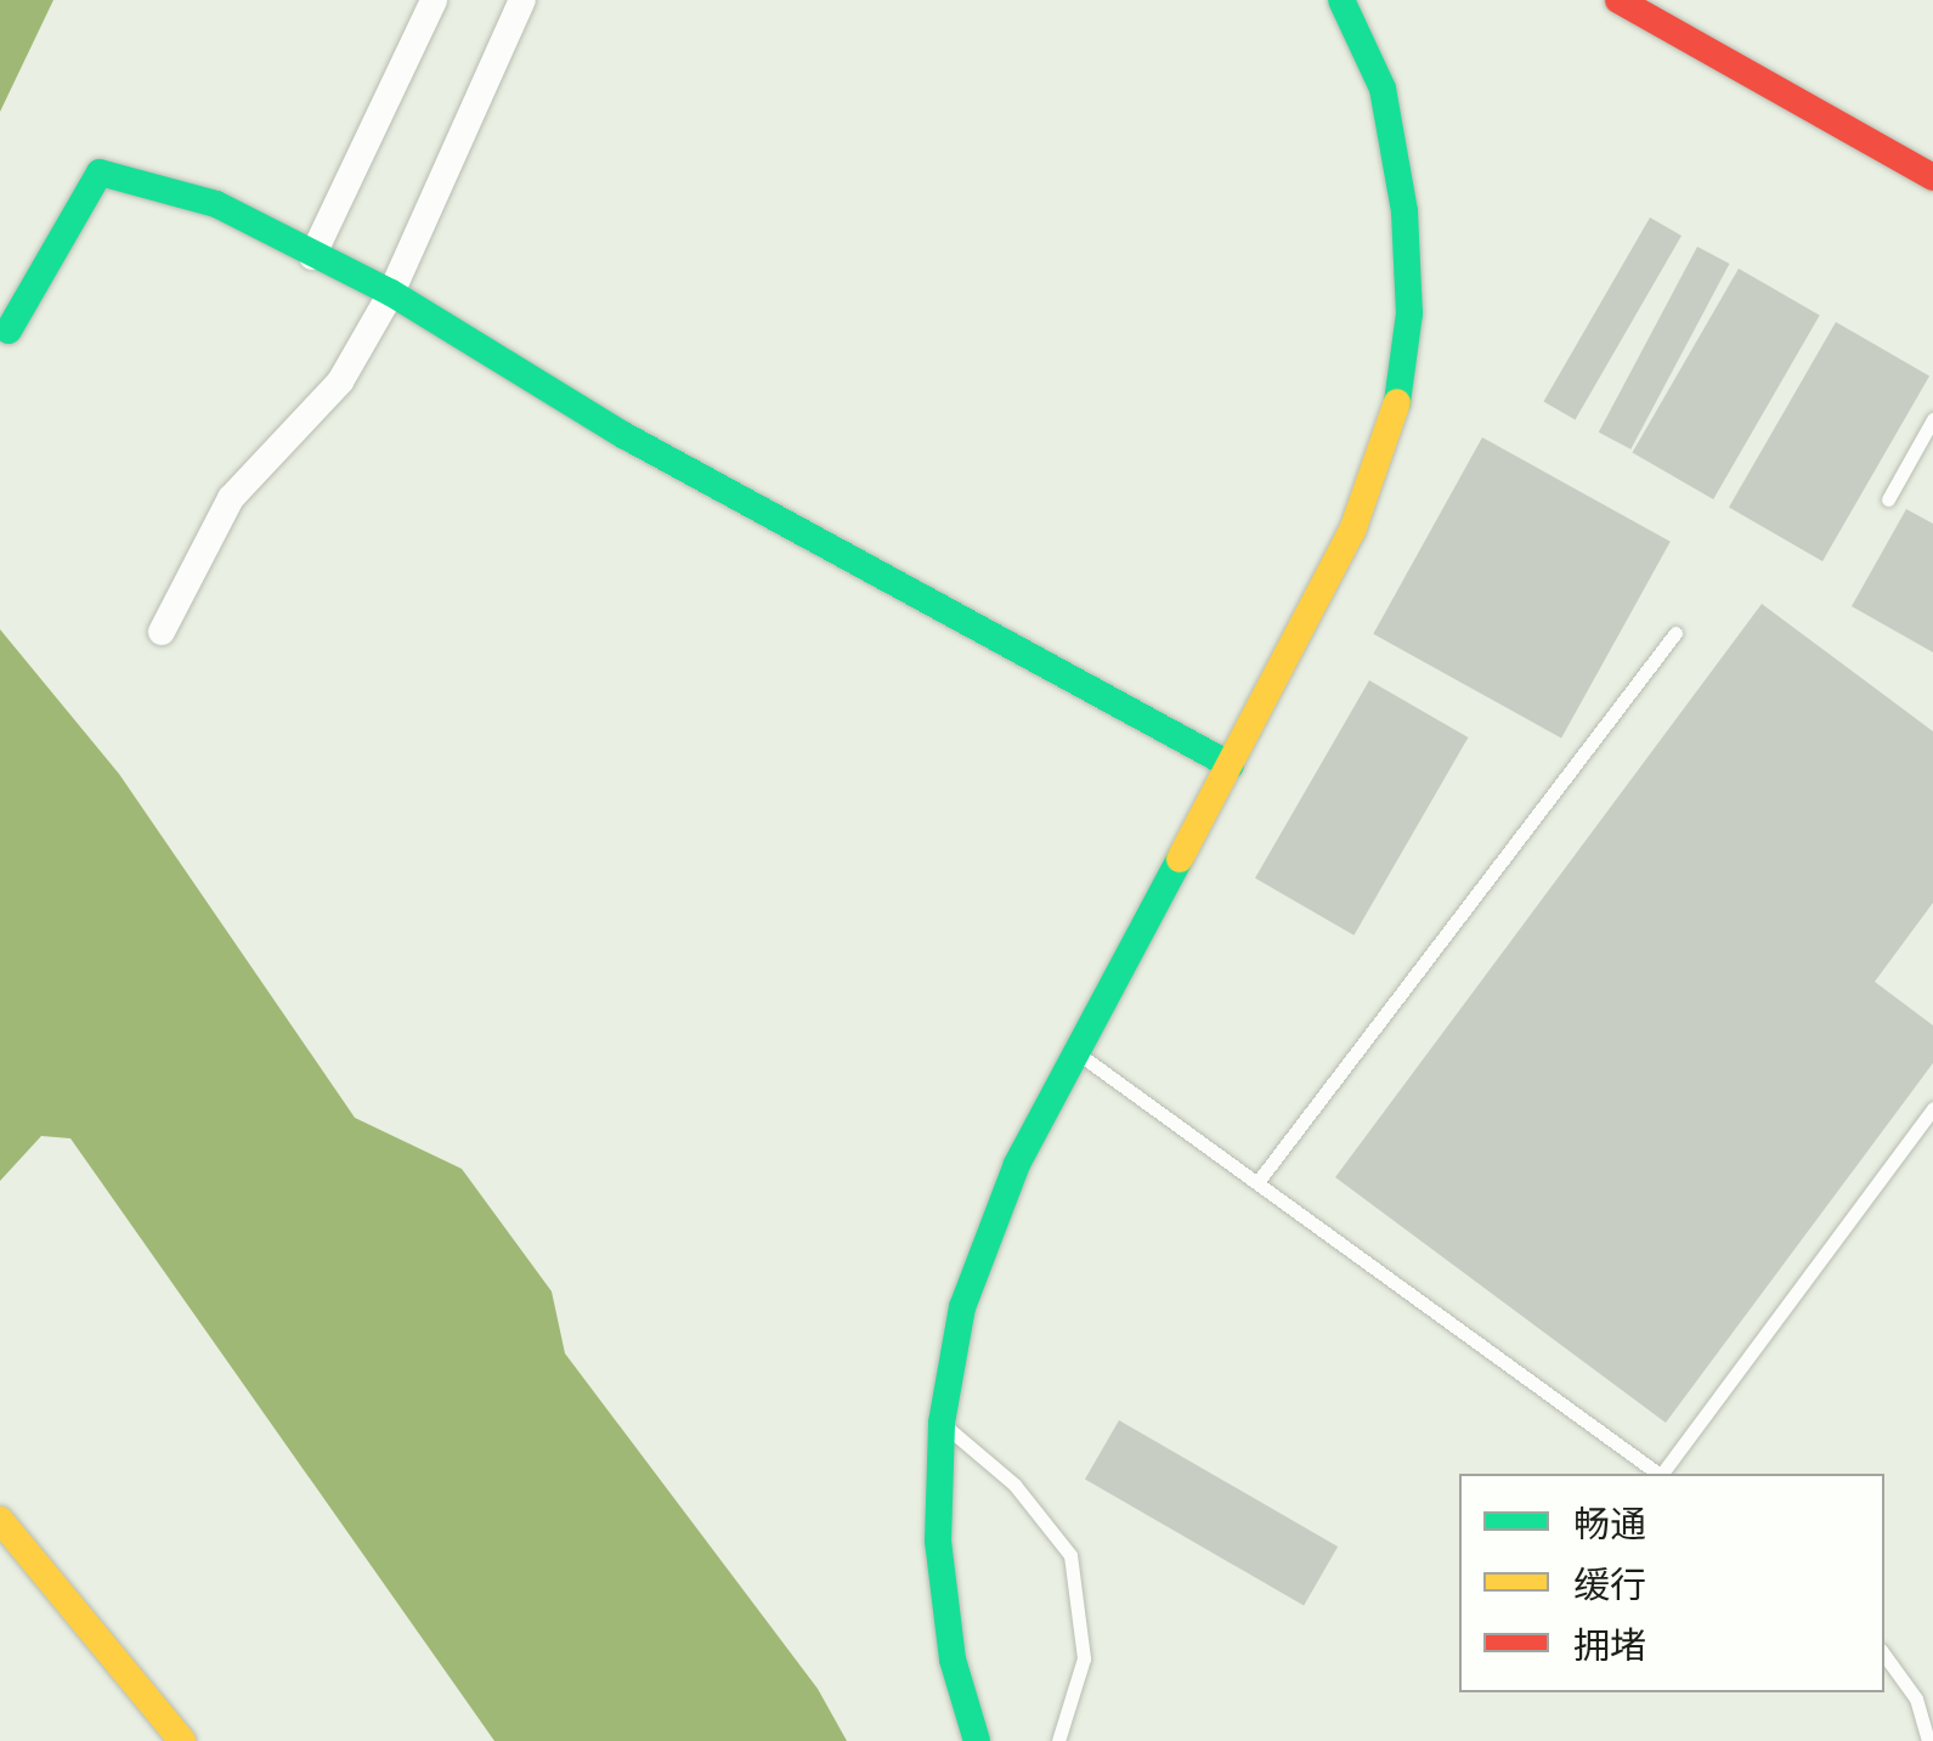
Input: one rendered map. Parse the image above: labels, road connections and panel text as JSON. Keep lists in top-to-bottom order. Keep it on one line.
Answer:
{"legend":["畅通","缓行","拥堵"]}
